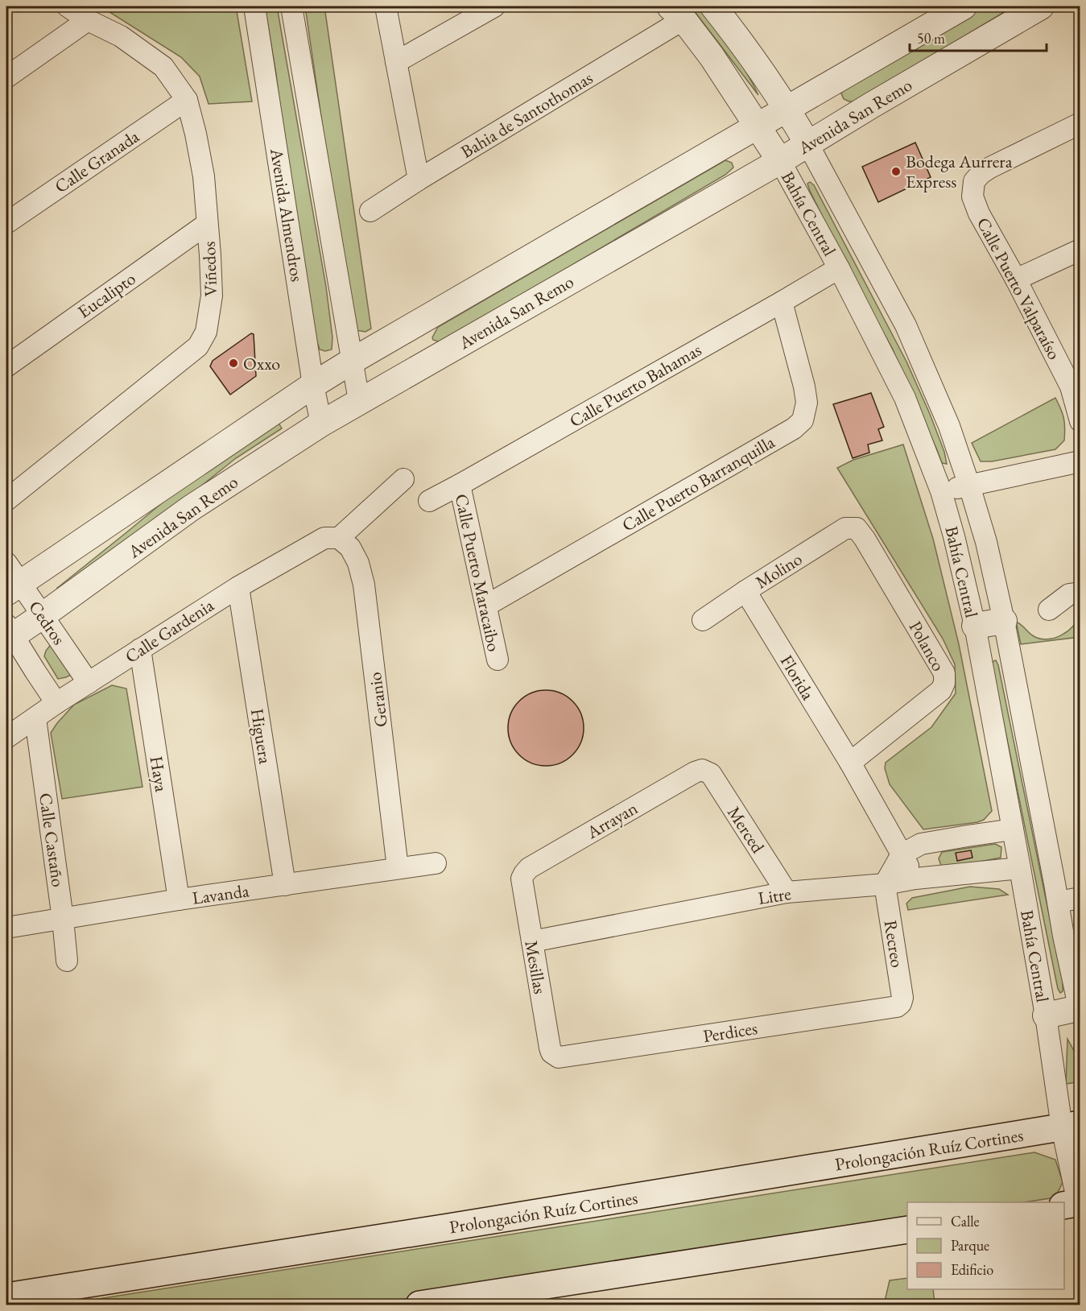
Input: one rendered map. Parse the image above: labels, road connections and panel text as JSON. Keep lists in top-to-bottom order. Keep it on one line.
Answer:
{"streets":{"main road":["Prolongación Ruíz Cortines"],"street":["Bahia de Santothomas","Avenida San Remo","Calle Granada","Bahía Central","Avenida Almendros","Viñedos","Calle Puerto Valparaíso","Eucalipto","Calle Puerto Bahamas","Calle Puerto Barranquilla","Molino","Calle Puerto Maracaibo","Cedros","Calle Gardenia","Polanco","Florida","Geranio","Higuera","Haya","Arrayan","Merced","Calle Castaño","Lavanda","Litre","Recreo","Mesillas","Perdices"]},"crossings":[["Bahia de Santothomas","Bahía Central"],["Avenida San Remo","Bahía Central"],["Avenida San Remo","Avenida Almendros"],["Avenida San Remo","Cedros"],["Calle Granada","Viñedos"],["Bahía Central","Calle Puerto Bahamas"],["Bahía Central","Litre"],["Bahía Central","Prolongación Ruíz Cortines"],["Viñedos","Eucalipto"],["Calle Puerto Bahamas","Calle Puerto Barranquilla"],["Calle Puerto Bahamas","Calle Puerto Maracaibo"],["Calle Puerto Barranquilla","Calle Puerto Maracaibo"],["Molino","Polanco"],["Molino","Florida"],["Cedros","Calle Gardenia"],["Calle Gardenia","Geranio"],["Calle Gardenia","Higuera"],["Calle Gardenia","Haya"],["Calle Gardenia","Calle Castaño"],["Polanco","Florida"],["Florida","Litre"],["Geranio","Lavanda"],["Higuera","Lavanda"],["Haya","Lavanda"],["Arrayan","Merced"],["Arrayan","Mesillas"],["Merced","Litre"],["Calle Castaño","Lavanda"],["Litre","Recreo"],["Litre","Mesillas"],["Recreo","Perdices"],["Mesillas","Perdices"]],"places":["Bodega Aurrera Express","Oxxo"],"legend":["Calle","Parque","Edificio"],"scale_bar":"50 m"}
